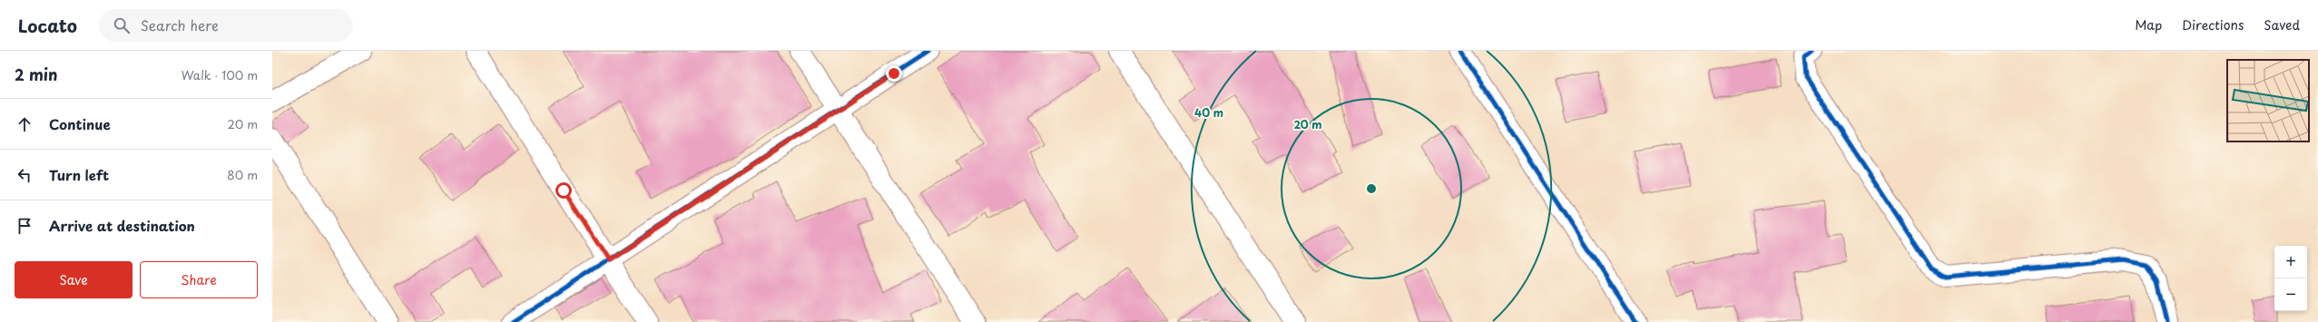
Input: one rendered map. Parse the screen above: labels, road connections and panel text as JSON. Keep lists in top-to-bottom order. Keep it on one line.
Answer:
{"page":{"header":"Locato","search":"Search here","nav":["Map","Directions","Saved"],"heading":["2 min","Walk · 100 m"],"list":[["Continue","20 m"],["Turn left","80 m"],"Arrive at destination"],"map_buttons":["+","−"],"buttons":["Save","Share"]},"rings":["40 m","20 m"]}
